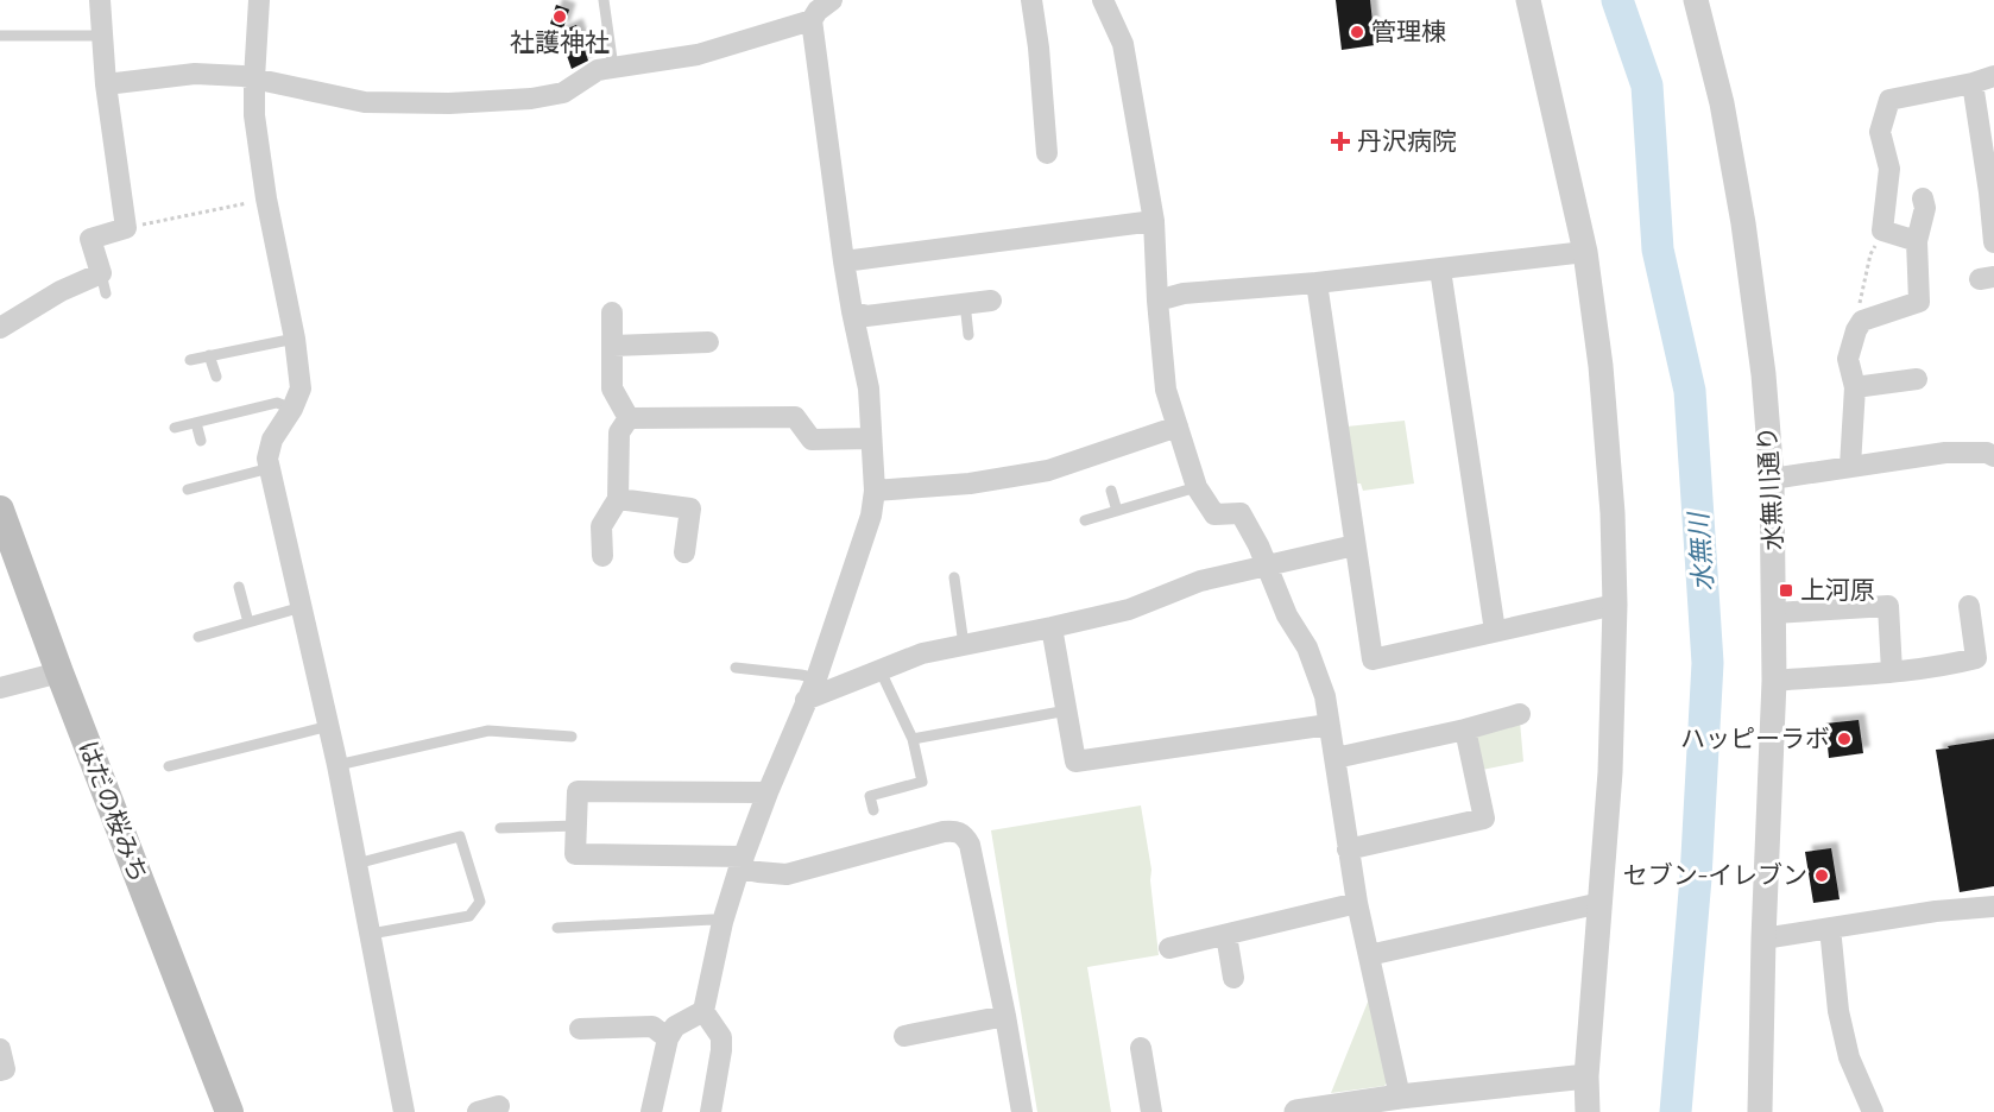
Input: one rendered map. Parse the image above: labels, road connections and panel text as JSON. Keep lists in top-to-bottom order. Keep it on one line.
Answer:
{"streets":{"main road":["はだの桜みち"],"street":["水無川通り"]},"water":["水無川"],"places":{"other":["社護神社","管理棟","ハッピーラボ","セブン-イレブン"],"health":["丹沢病院"],"transit":["上河原"]}}
